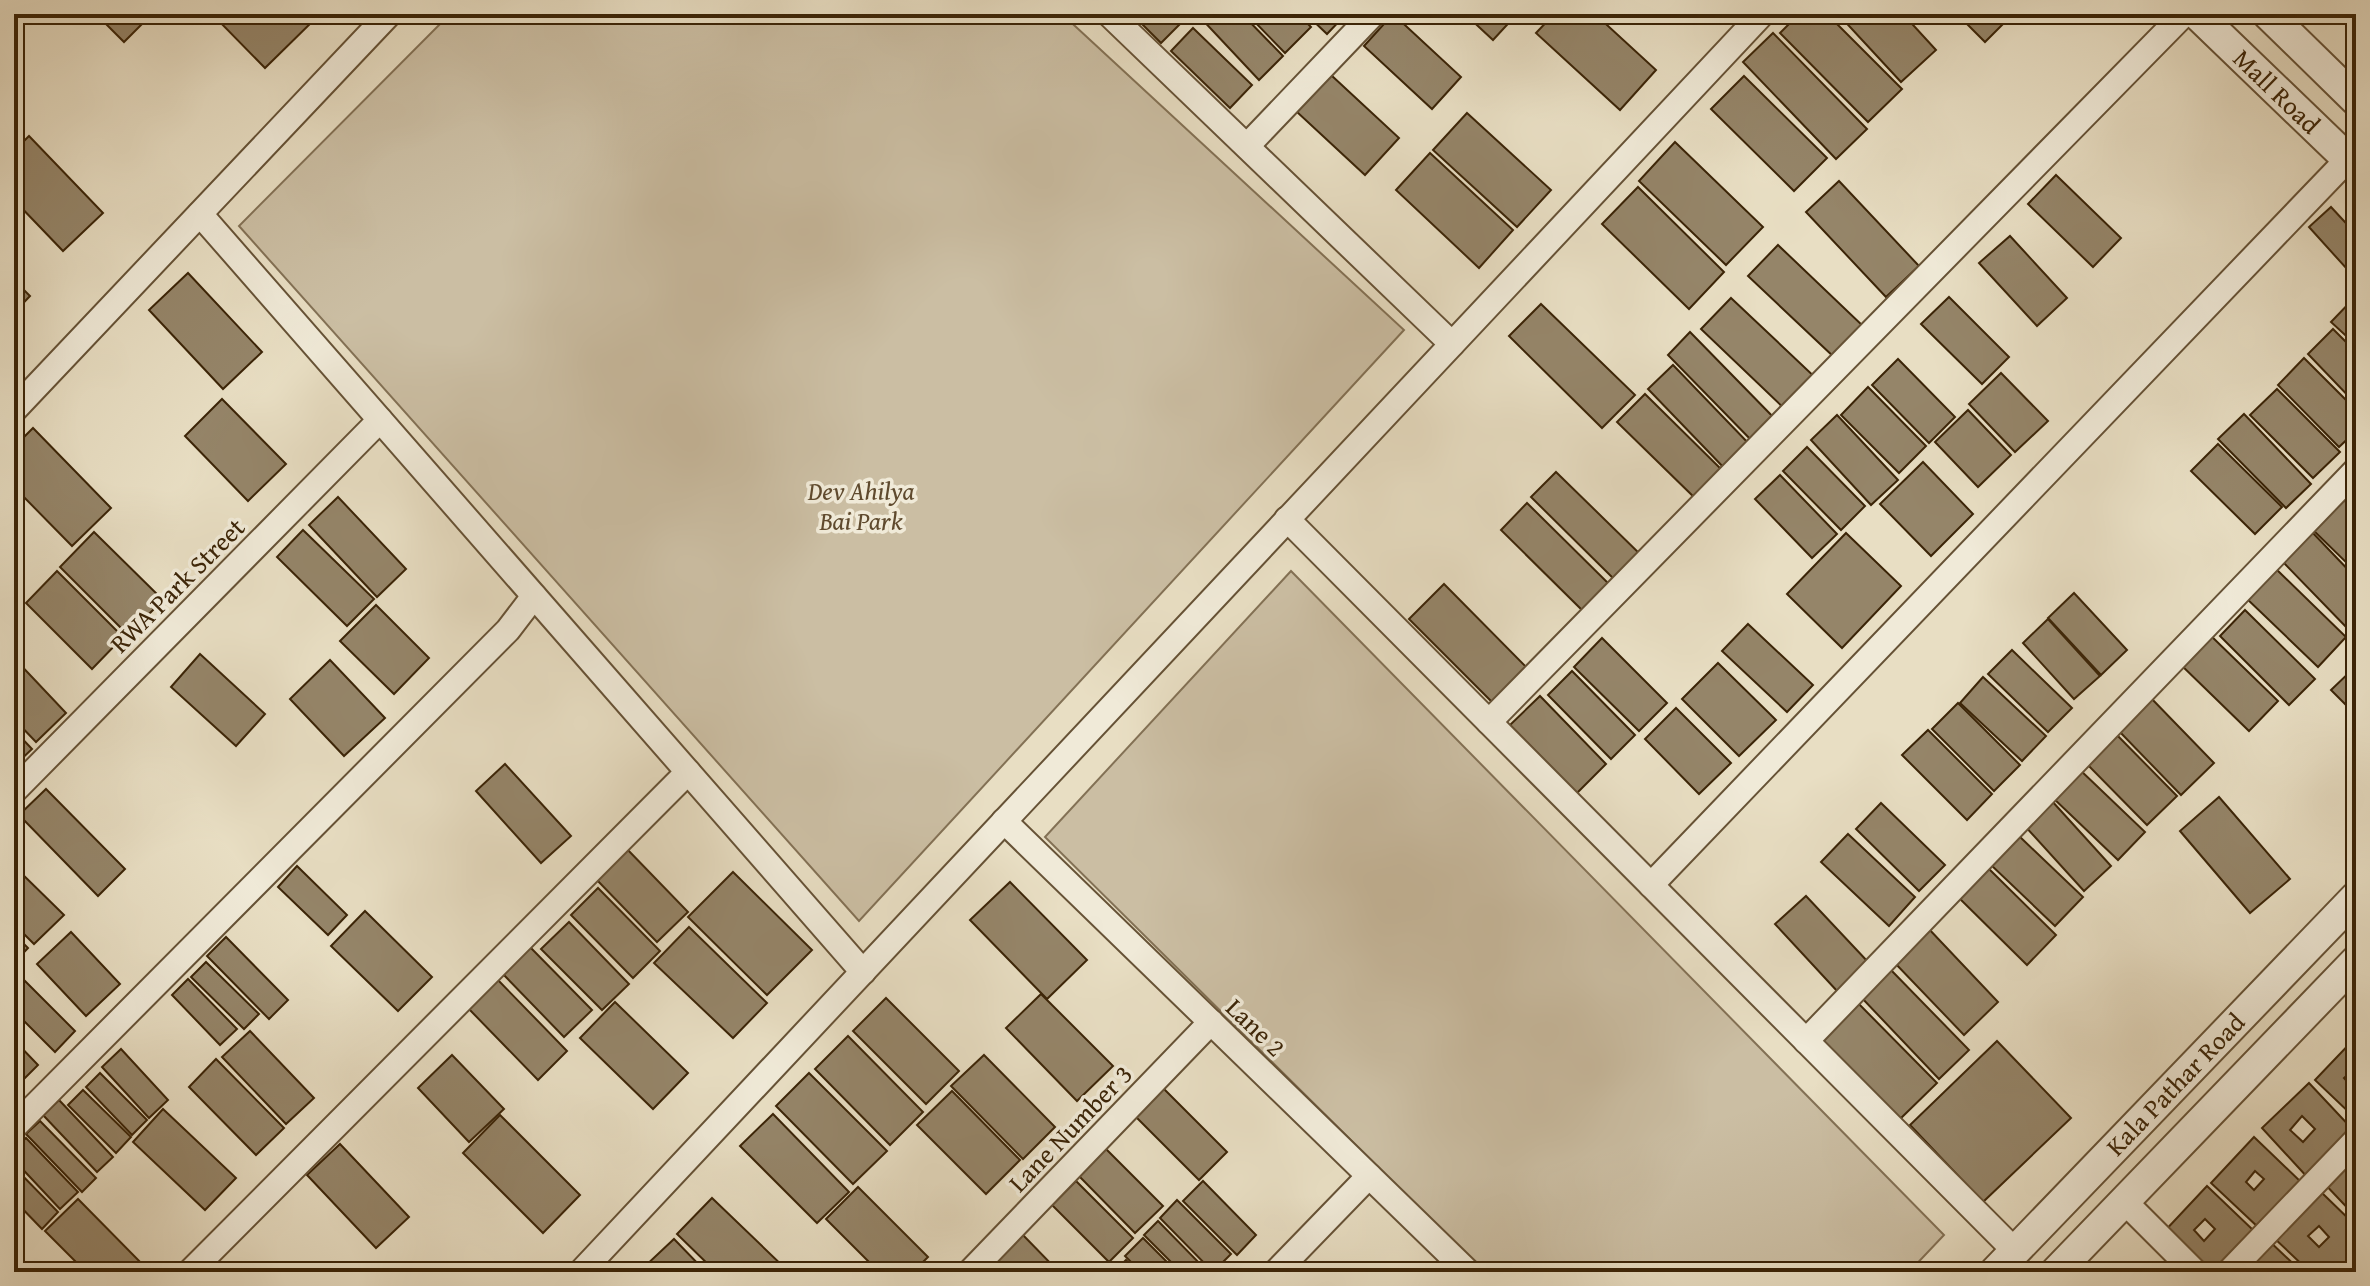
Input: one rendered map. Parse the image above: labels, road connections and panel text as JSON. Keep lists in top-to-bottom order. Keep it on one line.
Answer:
{"streets":{"street":["Mall Road","RWA Park Street","Lane 2","Kala Pathar Road","Lane Number 3"]},"crossings":[["Lane 2","Lane Number 3"]],"parks":["Dev Ahilya Bai Park"]}
